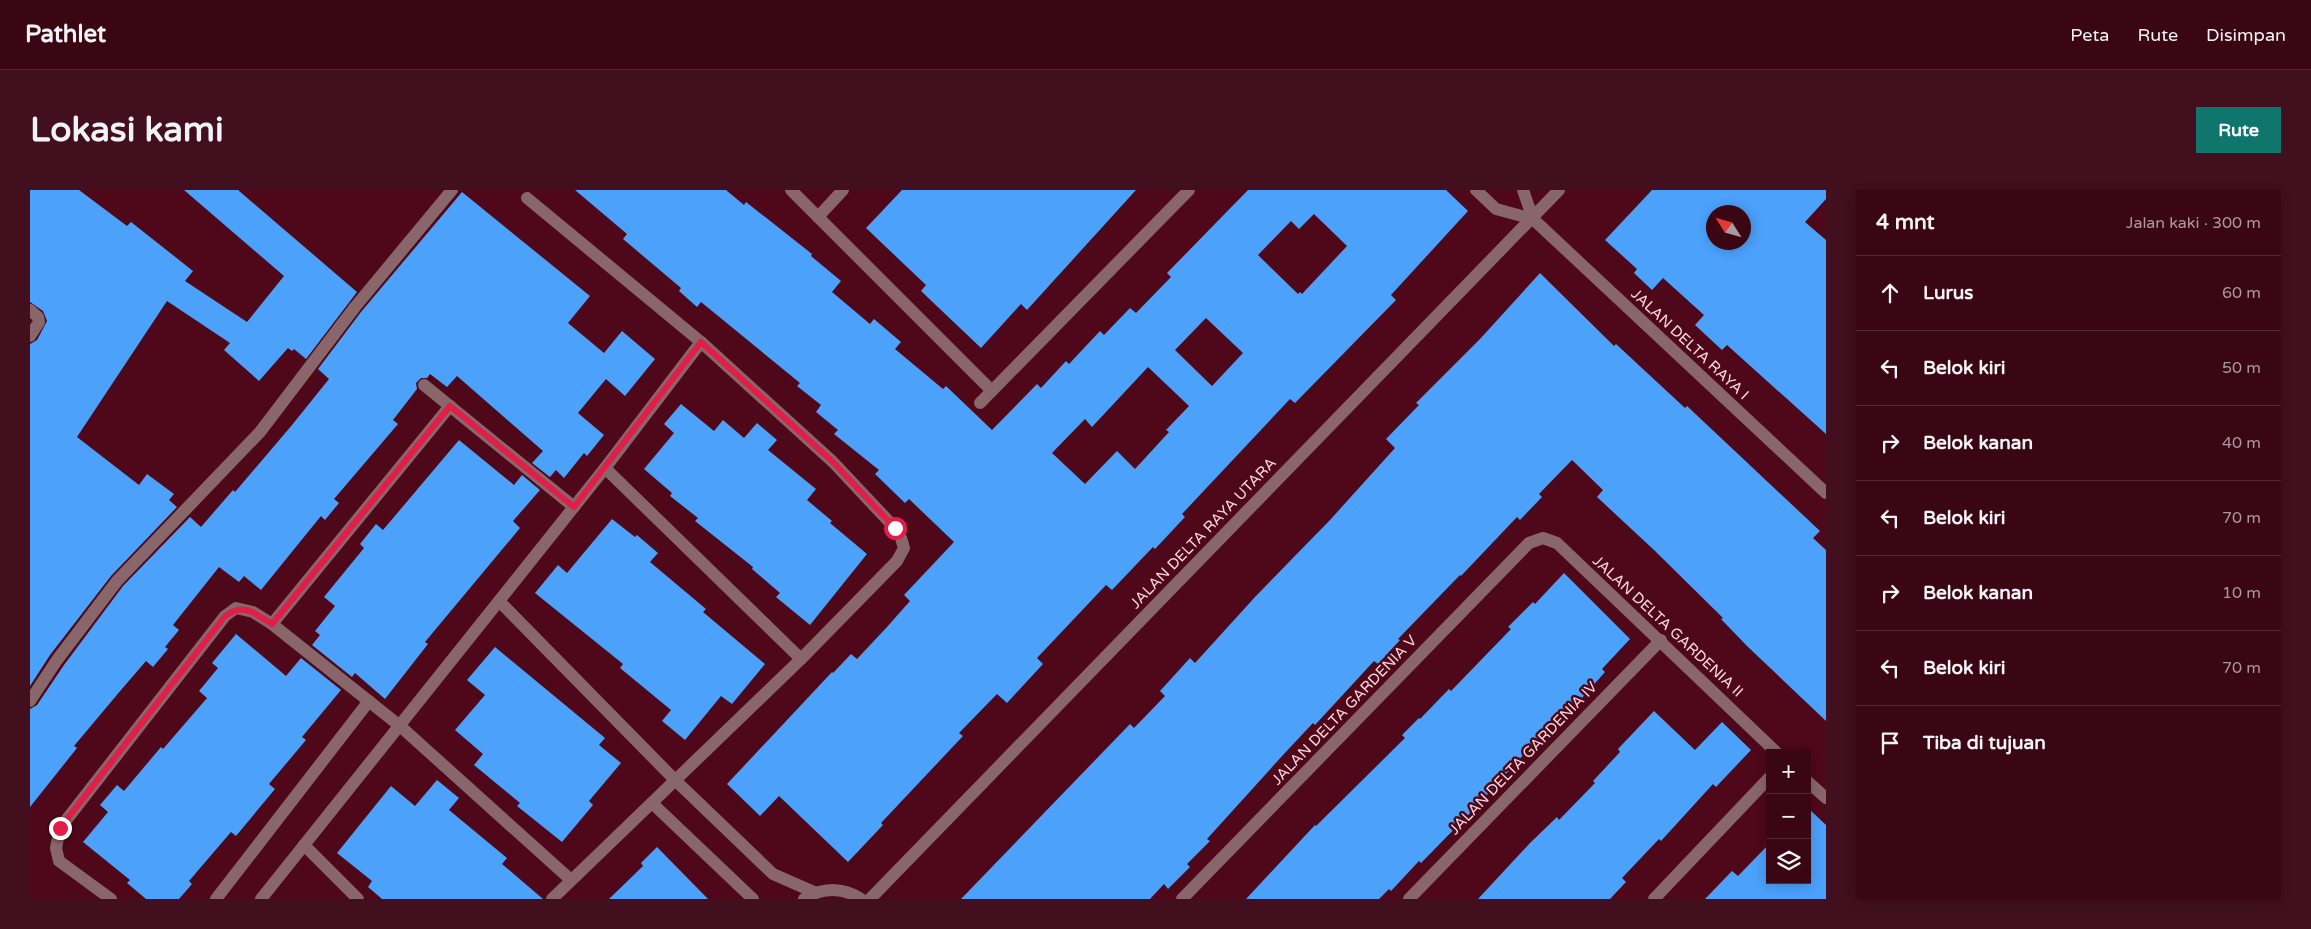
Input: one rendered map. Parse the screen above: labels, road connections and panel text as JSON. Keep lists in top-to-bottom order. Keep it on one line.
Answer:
{"streets":{"street":["JALAN DELTA RAYA I","JALAN DELTA RAYA UTARA","JALAN DELTA GARDENIA II","JALAN DELTA GARDENIA V","JALAN DELTA GARDENIA IV"]},"crossings":[["JALAN DELTA RAYA I","JALAN DELTA RAYA UTARA"],["JALAN DELTA GARDENIA II","JALAN DELTA GARDENIA V"],["JALAN DELTA GARDENIA II","JALAN DELTA GARDENIA IV"]],"north":"top left","page":{"header":"Pathlet","nav":["Peta","Rute","Disimpan"],"buttons":"Rute","title":"Lokasi kami","heading":["4 mnt","Jalan kaki · 300 m"],"list":[["Lurus","60 m"],["Belok kiri","50 m"],["Belok kanan","40 m"],["Belok kiri","70 m"],["Belok kanan","10 m"],["Belok kiri","70 m"],"Tiba di tujuan"],"map_buttons":["+","−"]}}
